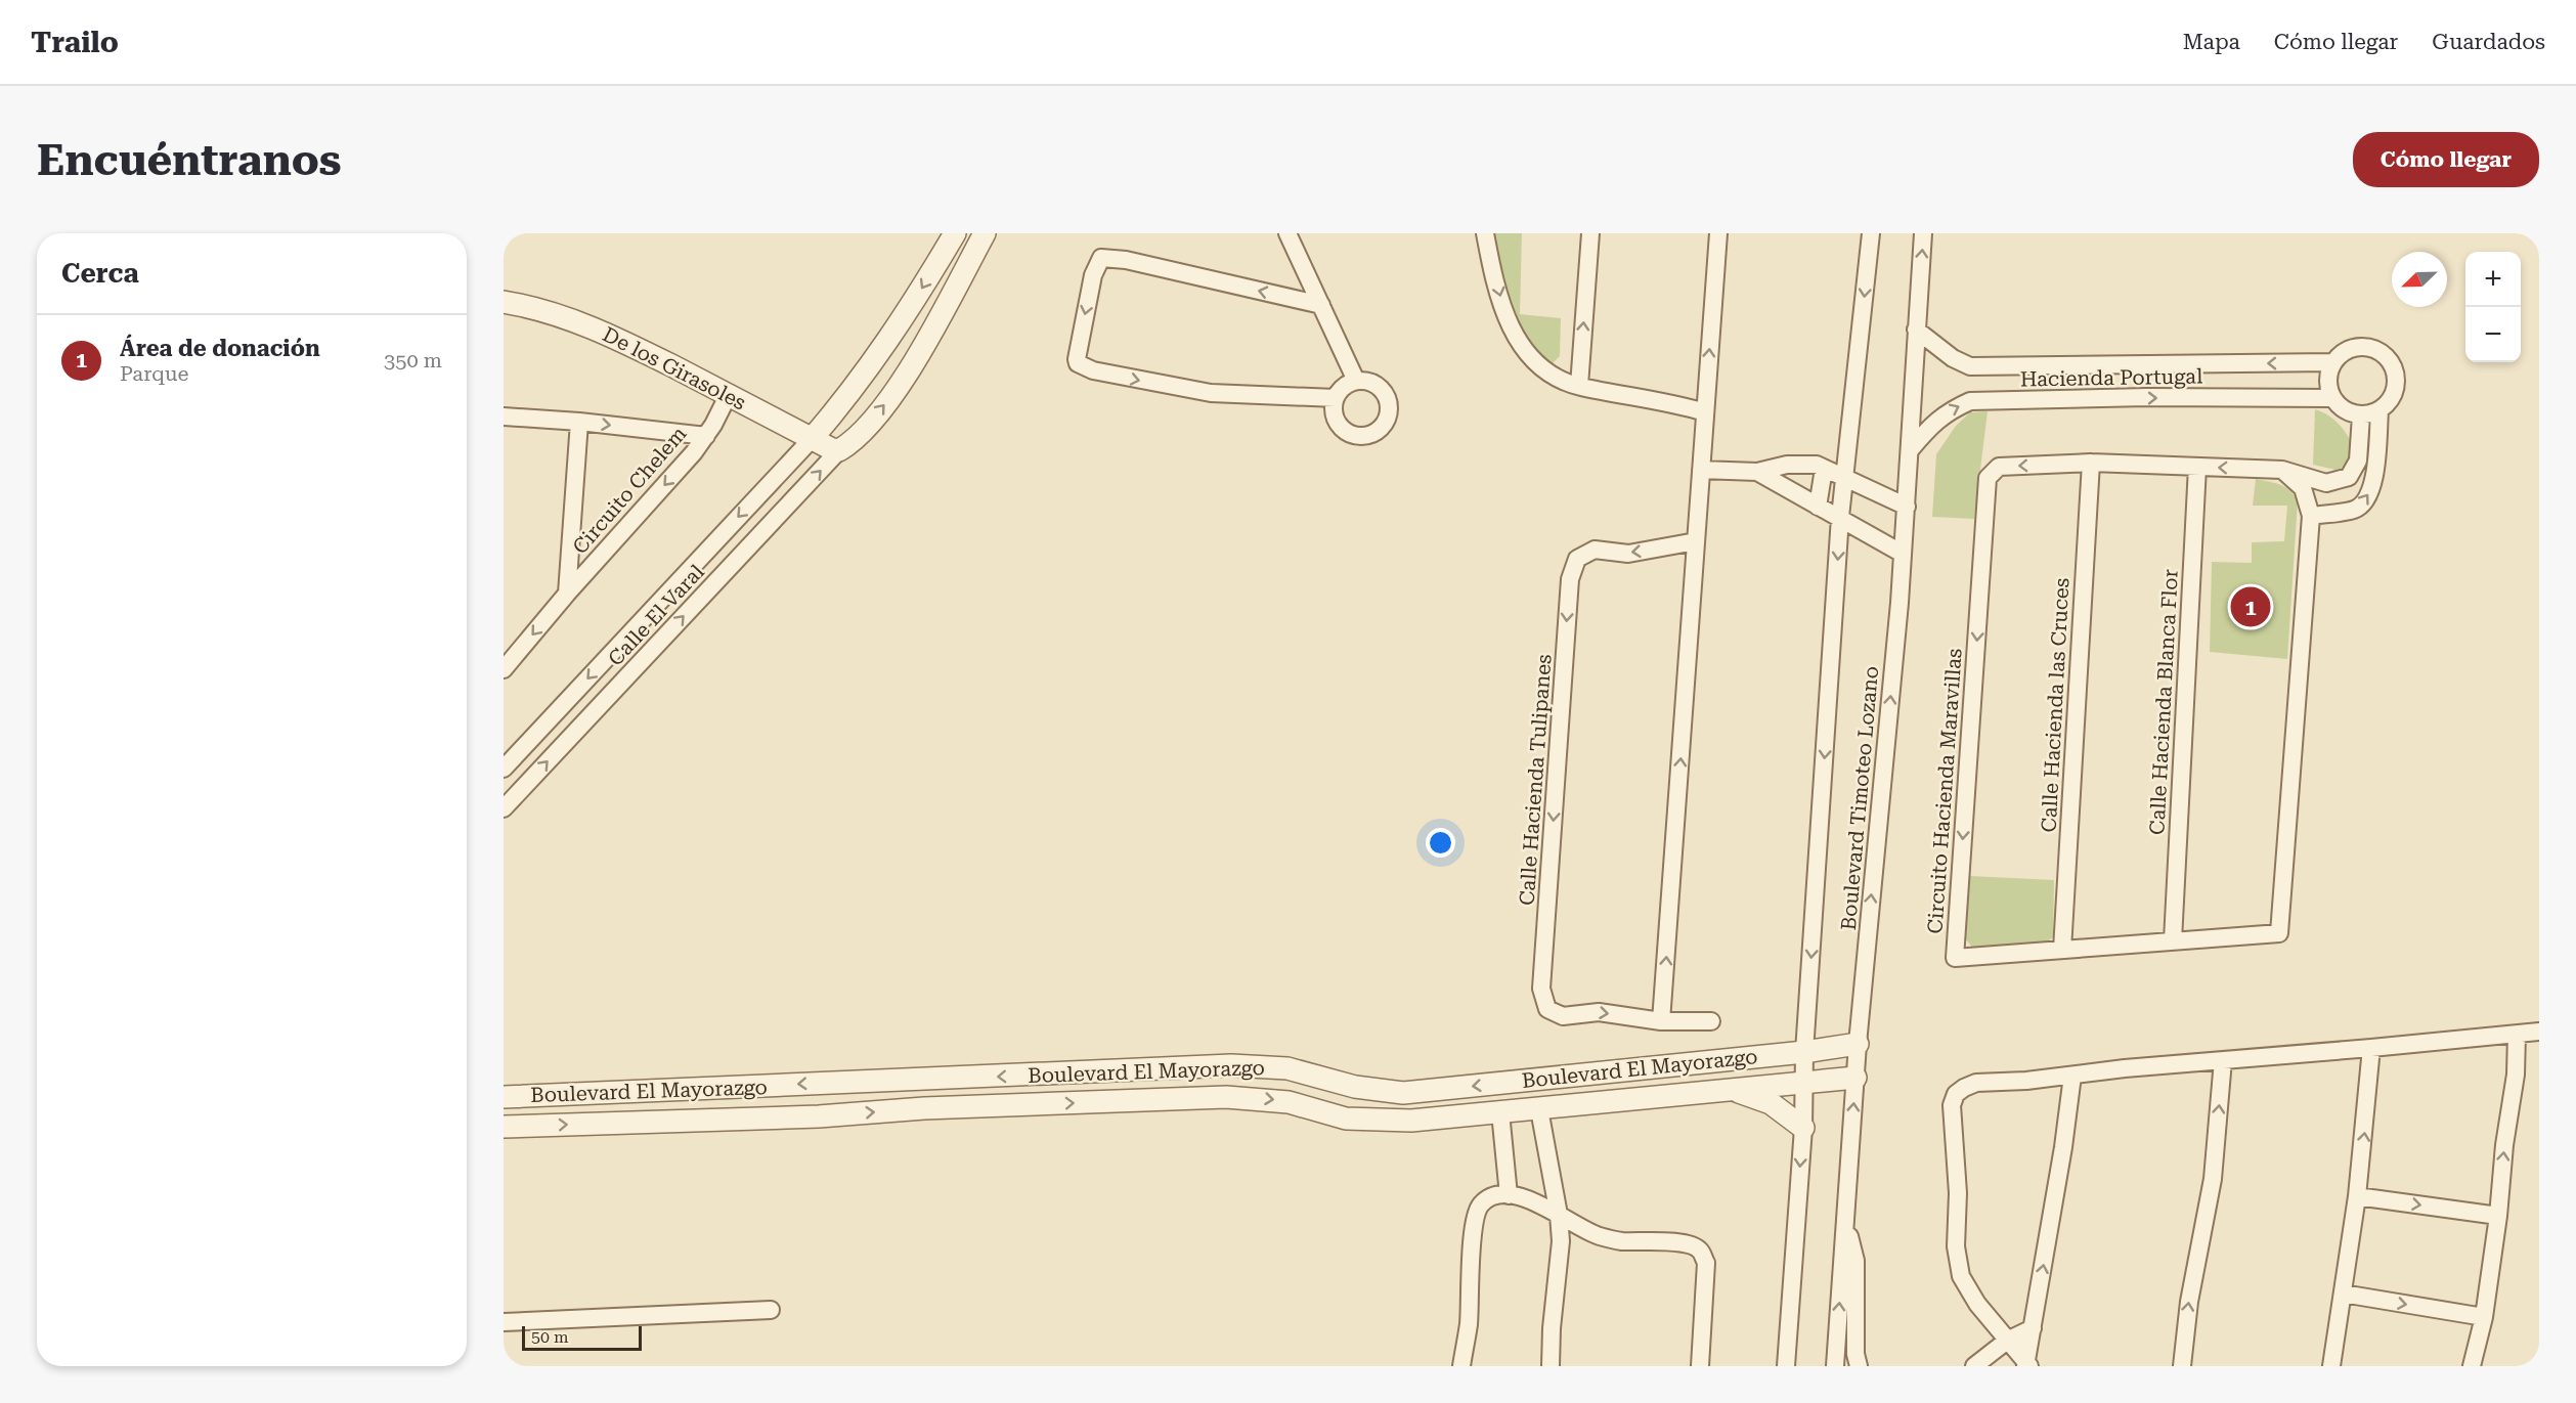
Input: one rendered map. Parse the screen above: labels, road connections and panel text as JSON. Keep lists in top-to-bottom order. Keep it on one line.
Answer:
{"streets":{"street":["De los Girasoles","Hacienda Portugal","Circuito Chelem","Calle El Varal","Calle Hacienda Blanca Flor","Calle Hacienda las Cruces","Calle Hacienda Tulipanes","Circuito Hacienda Maravillas","Boulevard Timoteo Lozano","Boulevard El Mayorazgo"]},"crossings":[["De los Girasoles","Calle El Varal"],["Hacienda Portugal","Circuito Hacienda Maravillas"],["Hacienda Portugal","Boulevard Timoteo Lozano"],["Calle Hacienda Blanca Flor","Circuito Hacienda Maravillas"],["Calle Hacienda las Cruces","Circuito Hacienda Maravillas"],["Boulevard Timoteo Lozano","Boulevard El Mayorazgo"]],"scale_bar":"50 m","north":"bottom left","page":{"header":"Trailo","nav":["Mapa","Cómo llegar","Guardados"],"buttons":"Cómo llegar","title":"Encuéntranos","heading":"Cerca","map_buttons":["+","−"],"list":[{"mark":"1","name":"Área de donación","note":"Parque","value":"350 m"}],"pins":"1","scale":"50 m"}}
